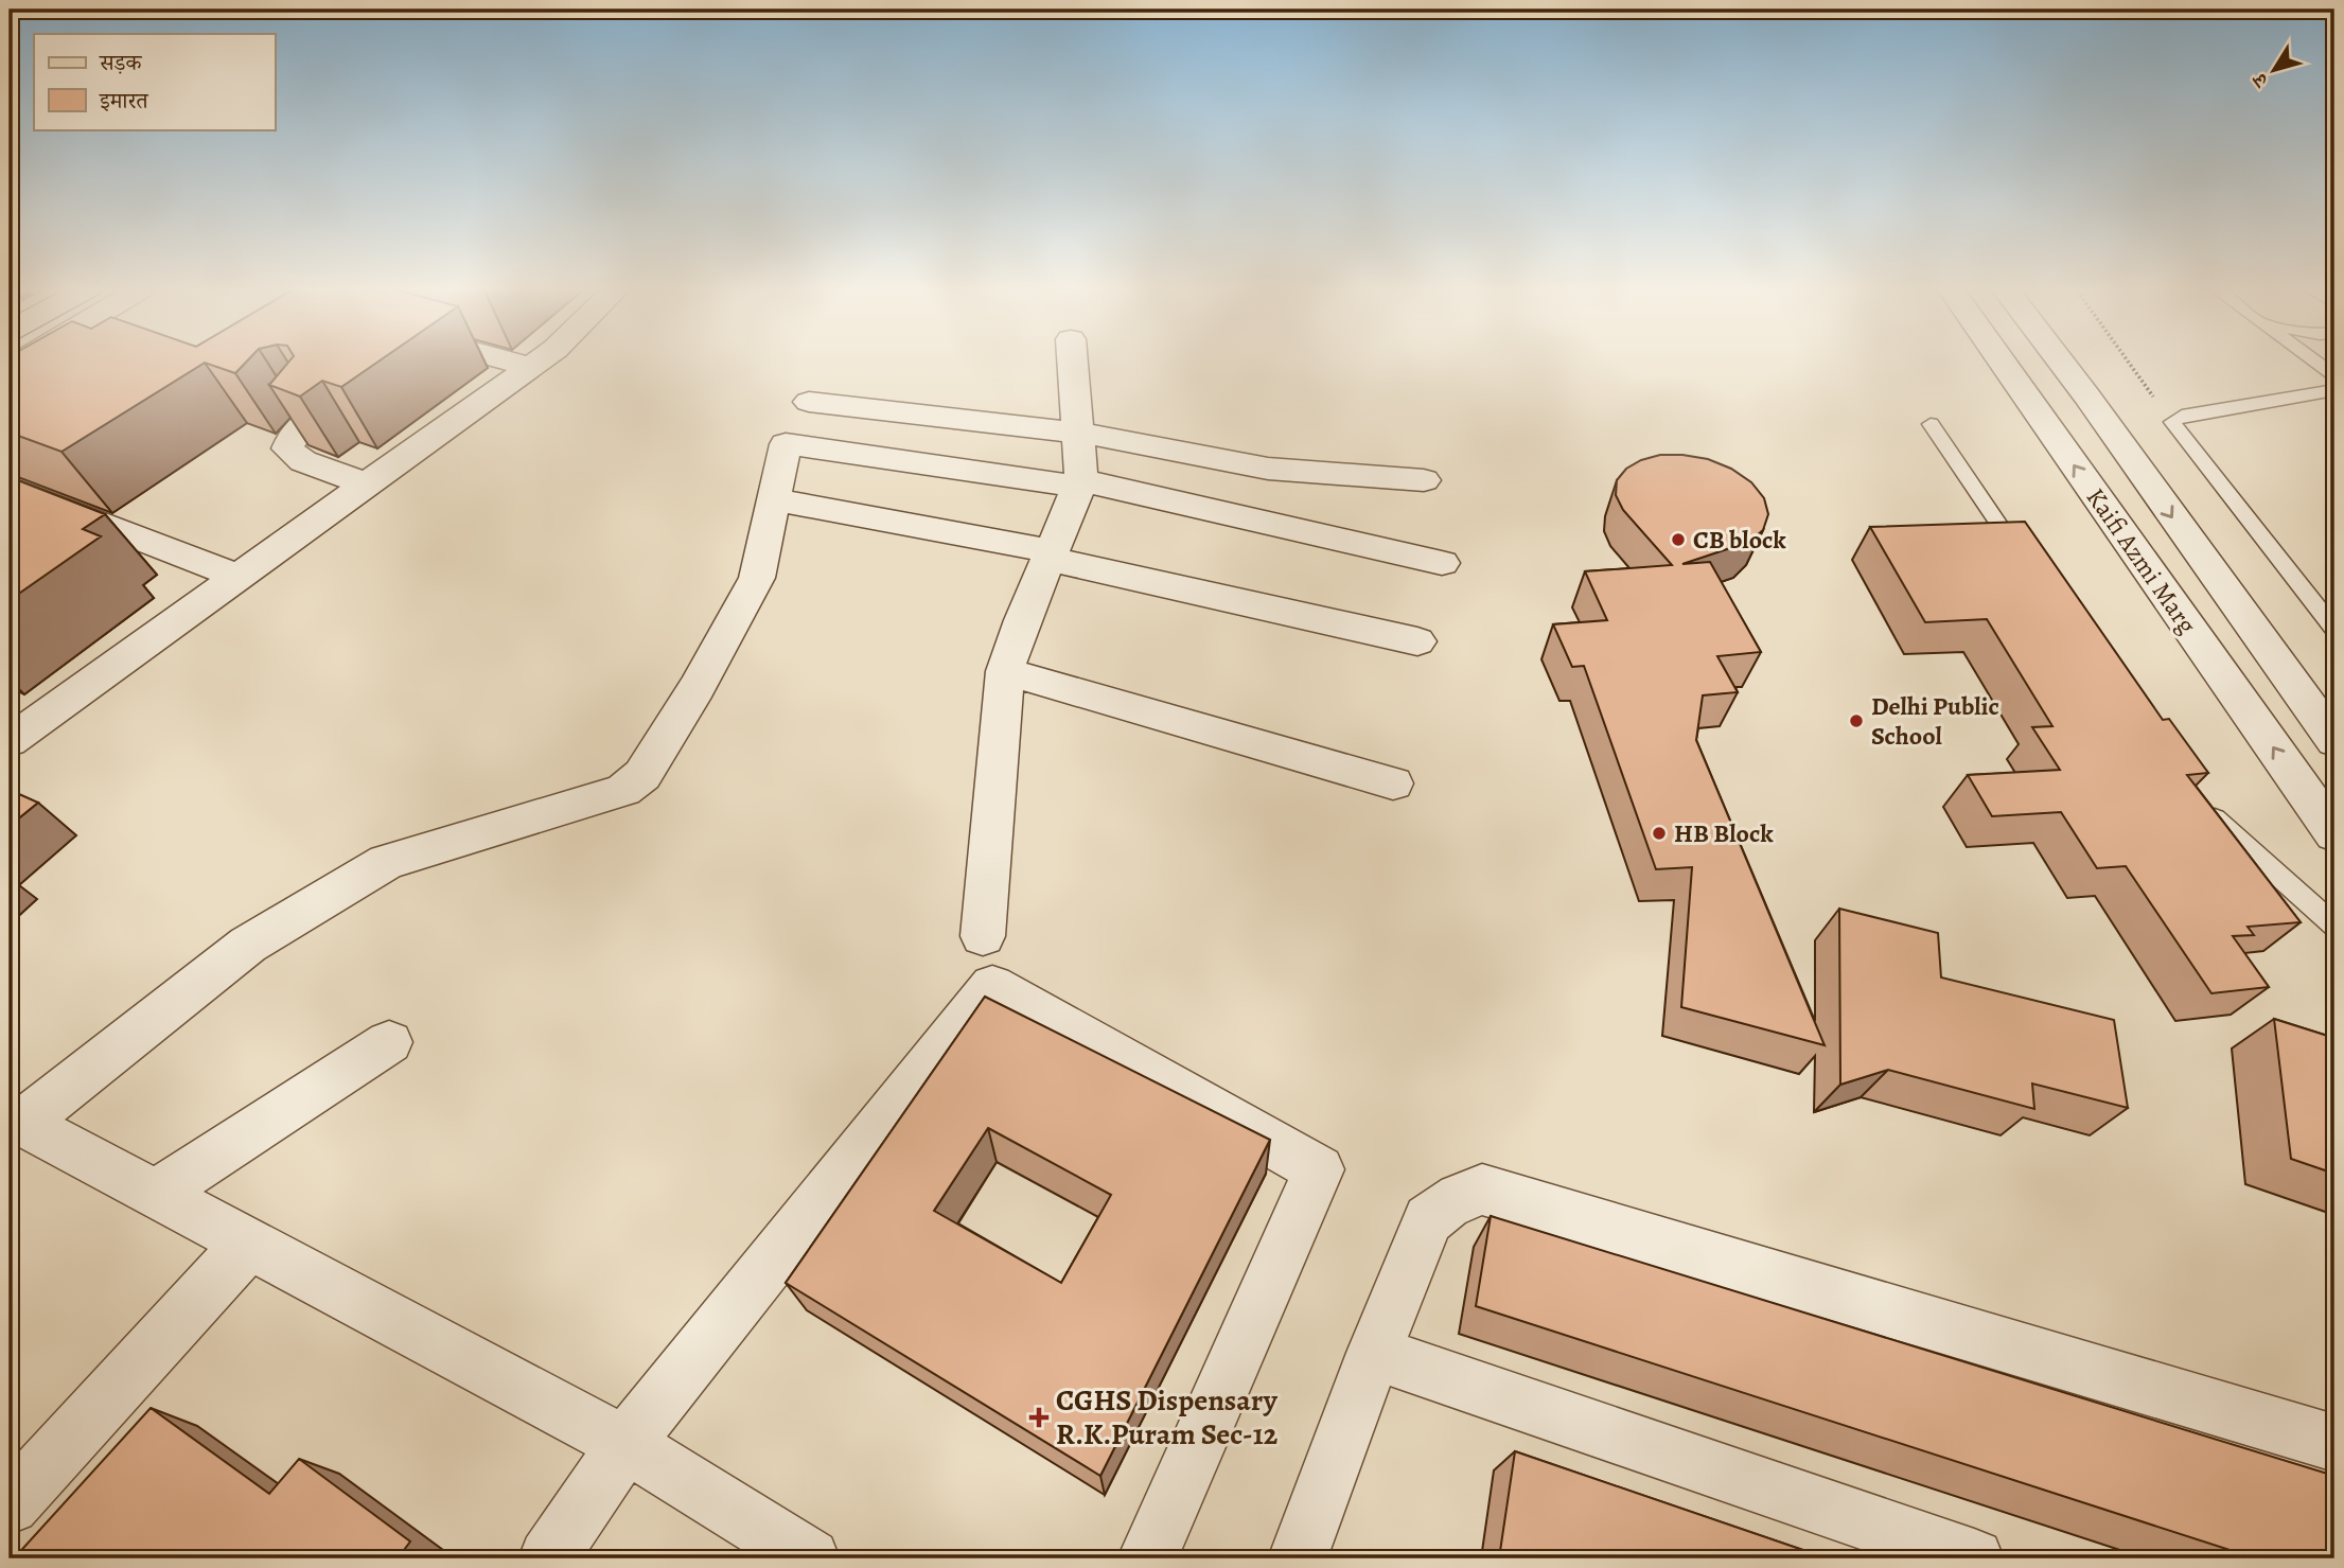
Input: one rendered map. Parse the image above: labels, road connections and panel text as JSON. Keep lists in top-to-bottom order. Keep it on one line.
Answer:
{"streets":{"street":["Kaifi Azmi Marg"]},"places":{"other":["CB block","Delhi Public School","HB Block"],"health":["CGHS Dispensary R.K.Puram Sec-12"]},"legend":["सड़क","इमारत"],"north":"bottom left"}
